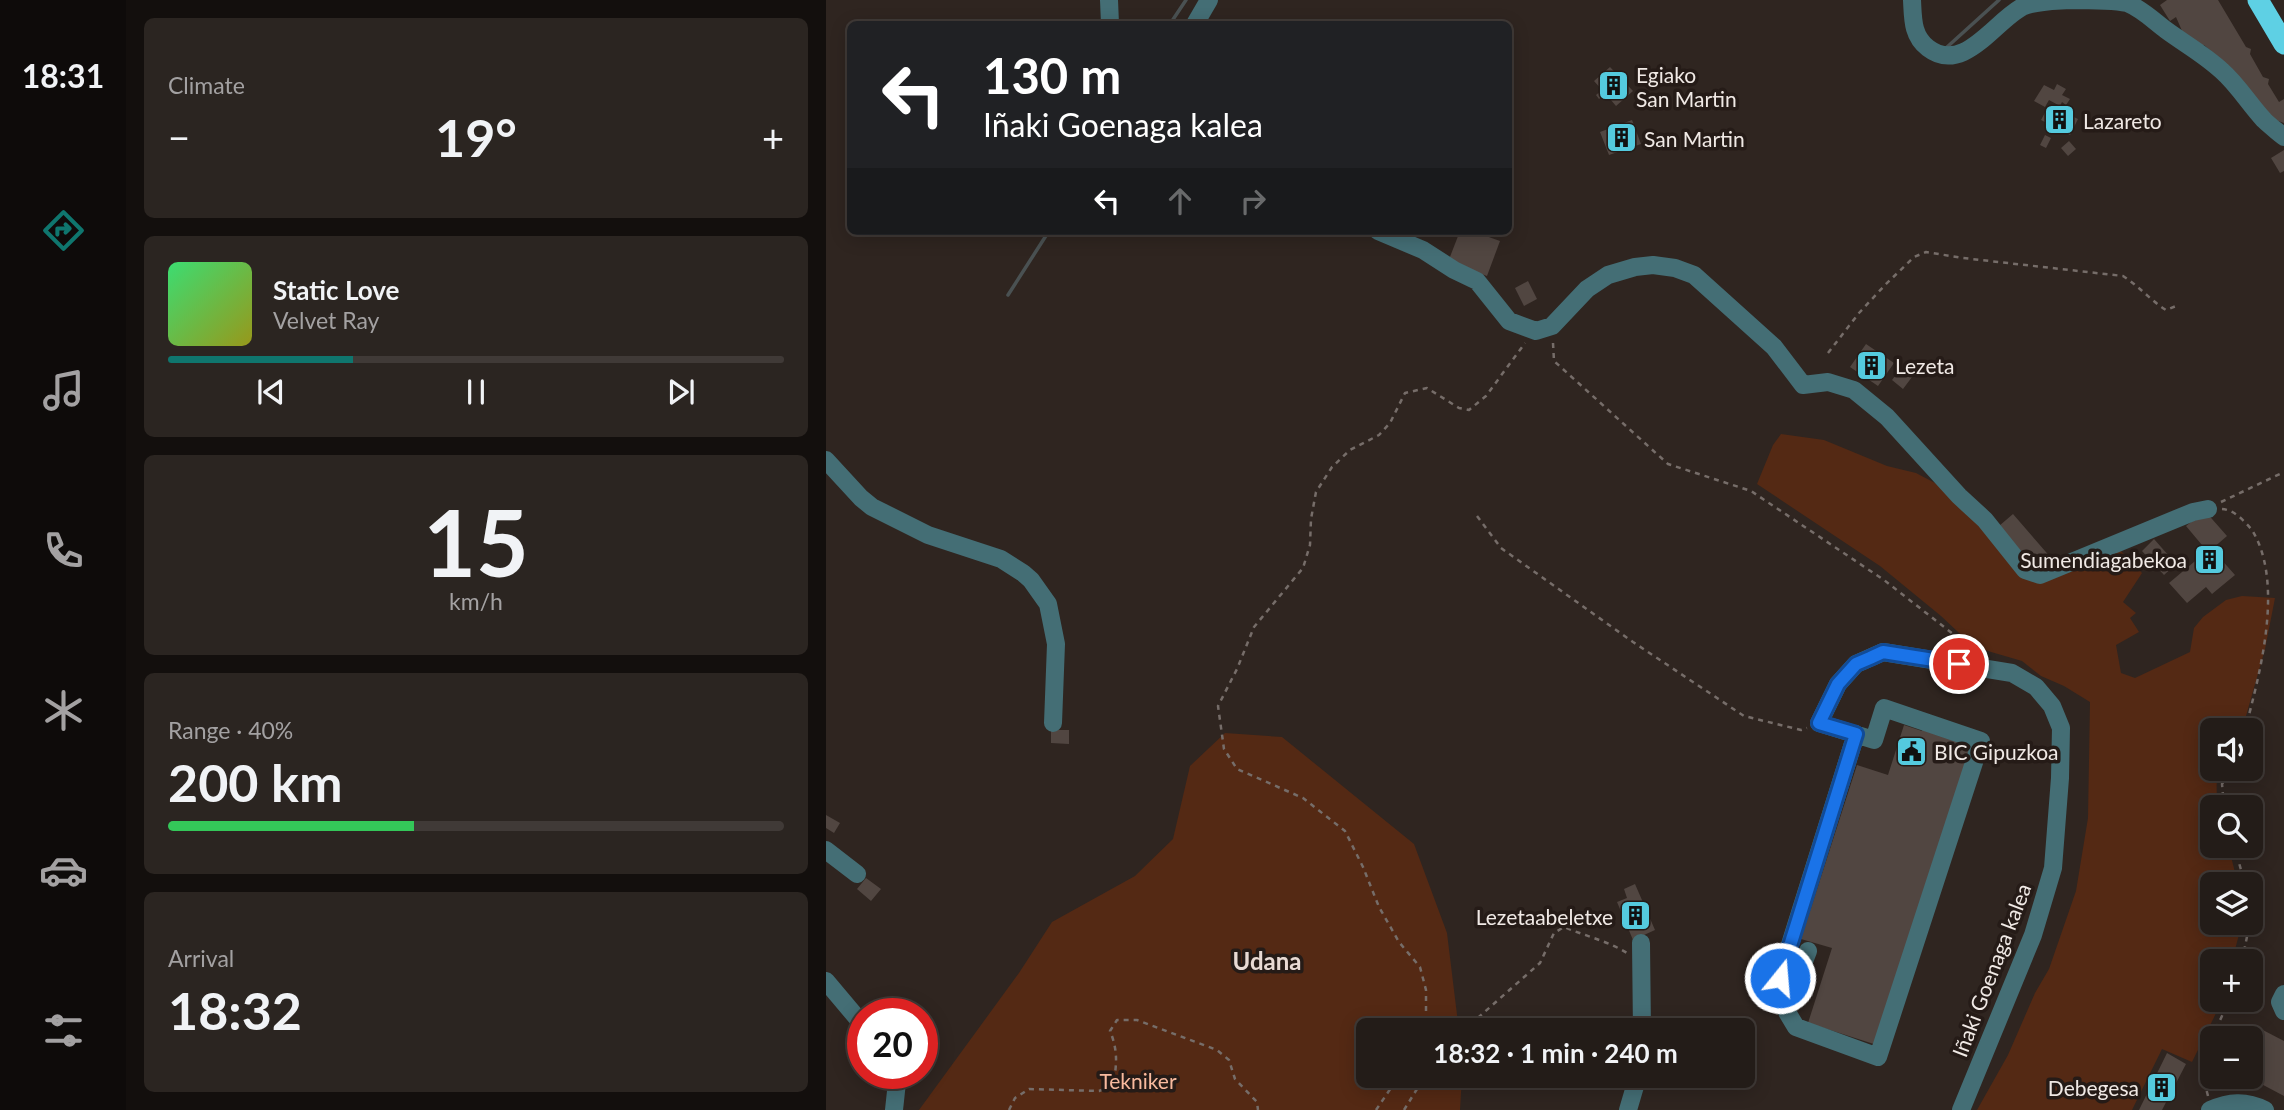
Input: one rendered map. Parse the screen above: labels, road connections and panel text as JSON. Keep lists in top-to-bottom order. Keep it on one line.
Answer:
{"streets":{"street":["Iñaki Goenaga kalea"]},"districts":["Udana"],"parks":["Tekniker"],"places":{"building":["Egiako San Martin","Lazareto","San Martin","Lezeta","Sumendiagabekoa","Lezetaabeletxe","Debegesa"],"public building":["BIC Gipuzkoa"]},"page":{"tabs":"18:31","tile":["Climate",["15","km/h"],["Range · 40%","200 km"],["Arrival","18:32"]],"turn":["130 m","Iñaki Goenaga kalea"],"heat":["−","19°","+"],"song":["Static Love","Velvet Ray"],"map_buttons":["+","−"],"limit":"20","trip":"18:32 · 1 min · 240 m"}}
